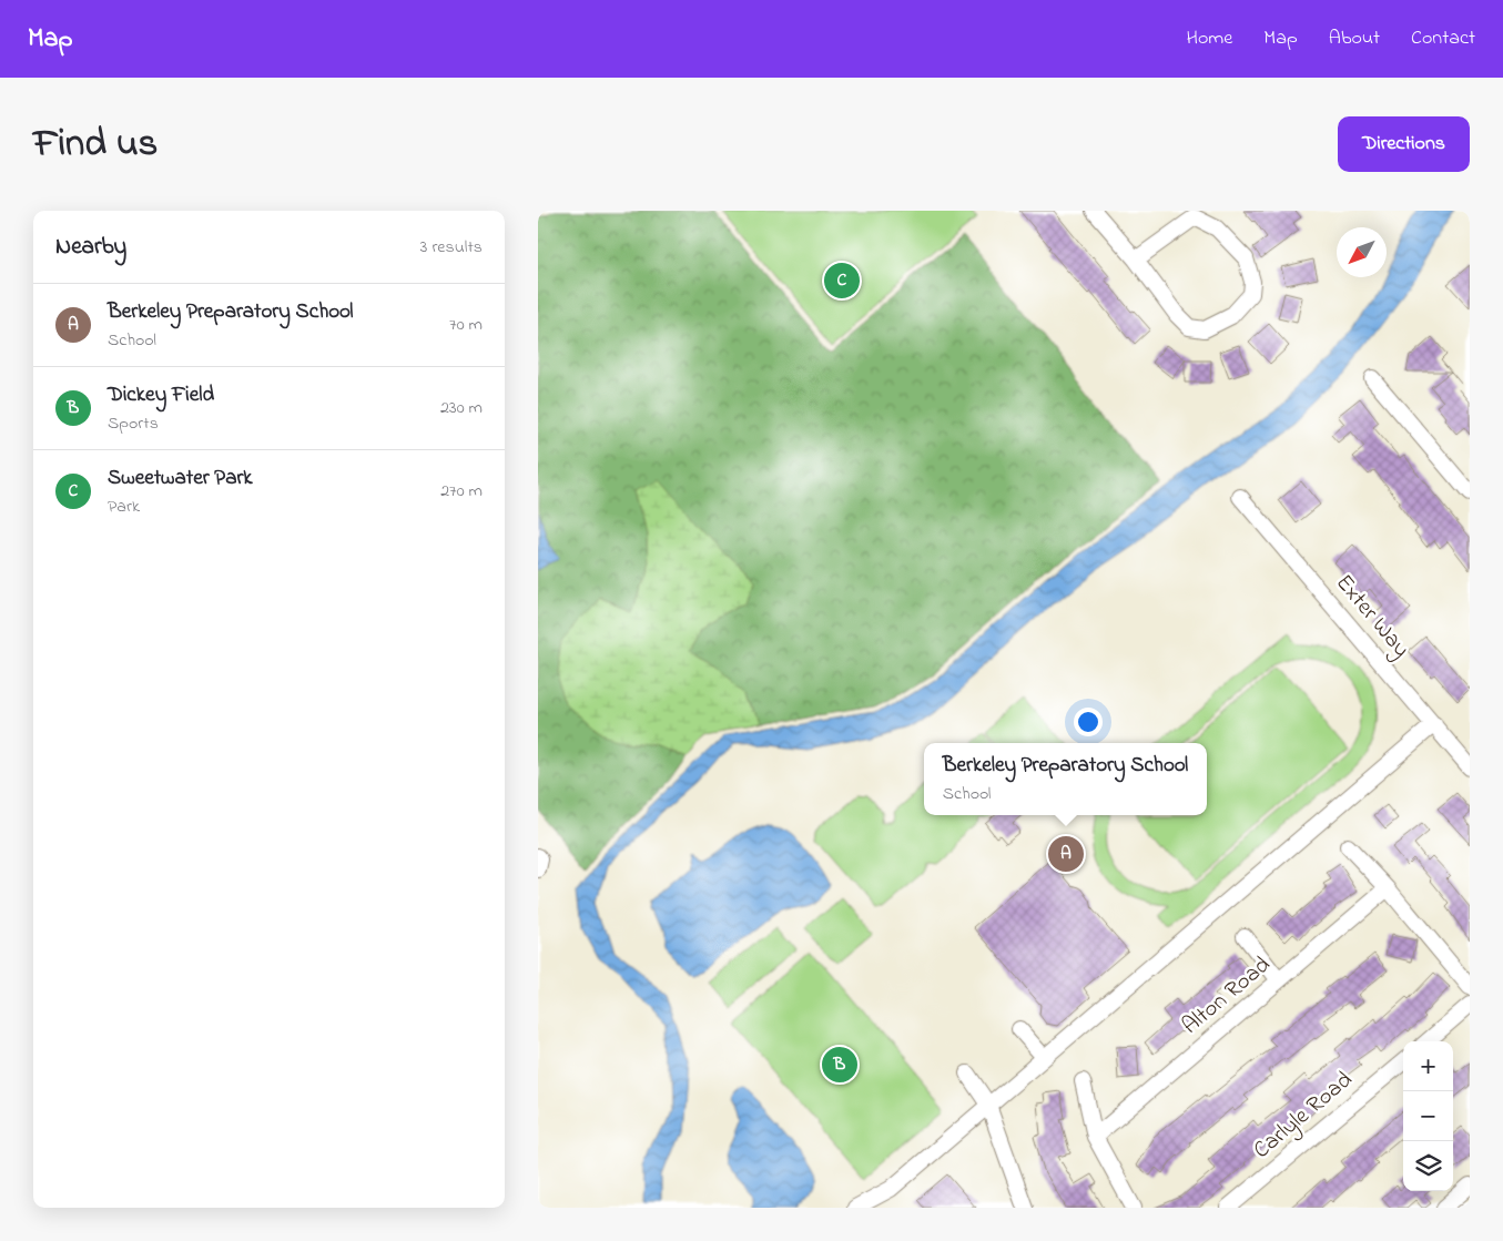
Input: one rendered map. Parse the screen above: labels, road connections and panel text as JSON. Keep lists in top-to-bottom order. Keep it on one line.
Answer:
{"streets":{"street":["Exter Way","Alton Road","Carlyle Road"]},"north":"bottom left","page":{"header":"Map","nav":["Home","Map","About","Contact"],"title":"Find us","buttons":"Directions","heading":["Nearby","3 results"],"pins":["C","A","B"],"list":[{"mark":"A","name":"Berkeley Preparatory School","note":"School","value":"70 m"},{"mark":"B","name":"Dickey Field","note":"Sports","value":"230 m"},{"mark":"C","name":"Sweetwater Park","note":"Park","value":"270 m"}],"popup":["Berkeley Preparatory School","School"],"map_buttons":["+","−"]}}
